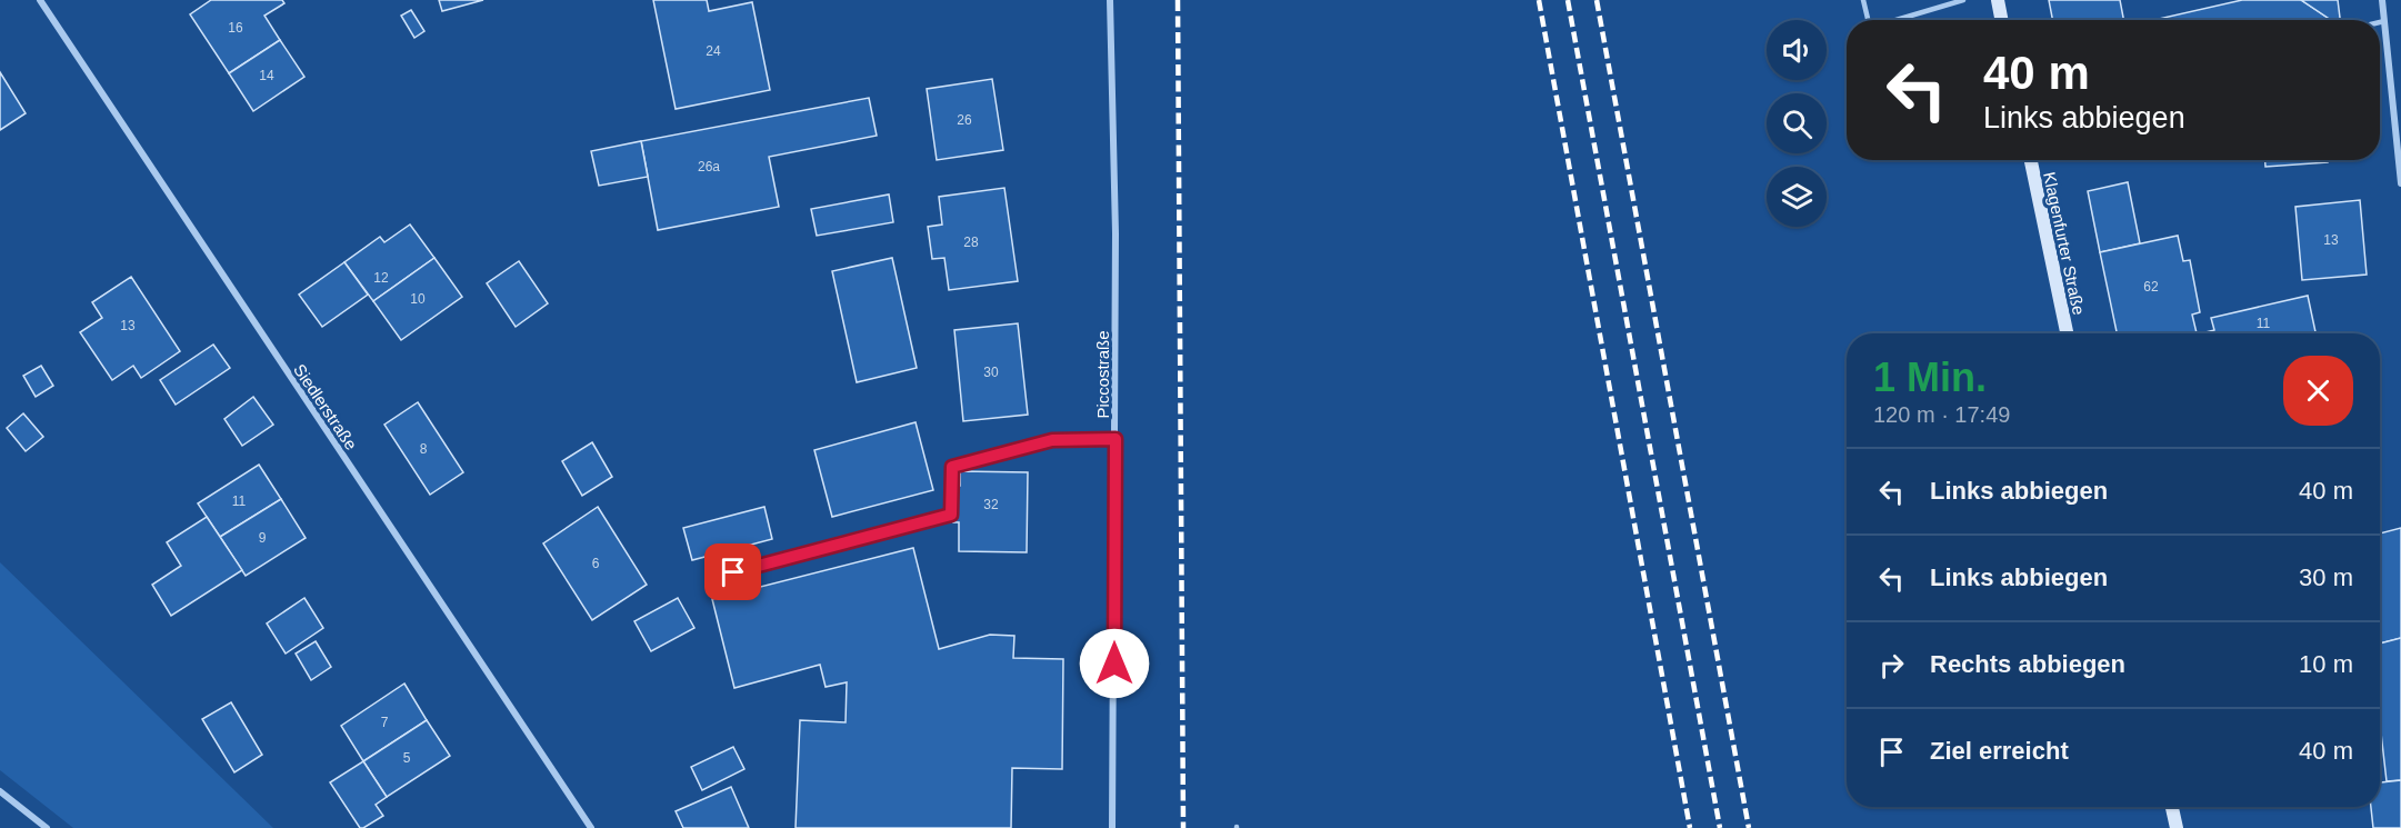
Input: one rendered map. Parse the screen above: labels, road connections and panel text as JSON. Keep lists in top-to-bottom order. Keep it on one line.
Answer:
{"streets":{"street":["Klagenfurter Straße","Piccostraße","Siedlerstraße"]},"house_numbers":["16","24","14","26","26a","13","28","12","62","10","11","13","30","8","11","32","9","6","7","5"],"page":{"turn":["40 m","Links abbiegen"],"heading":["1 Min.","120 m · 17:49"],"list":[{"name":"Links abbiegen","value":"40 m"},{"name":"Links abbiegen","value":"30 m"},{"name":"Rechts abbiegen","value":"10 m"},{"name":"Ziel erreicht","value":"40 m"}]}}
